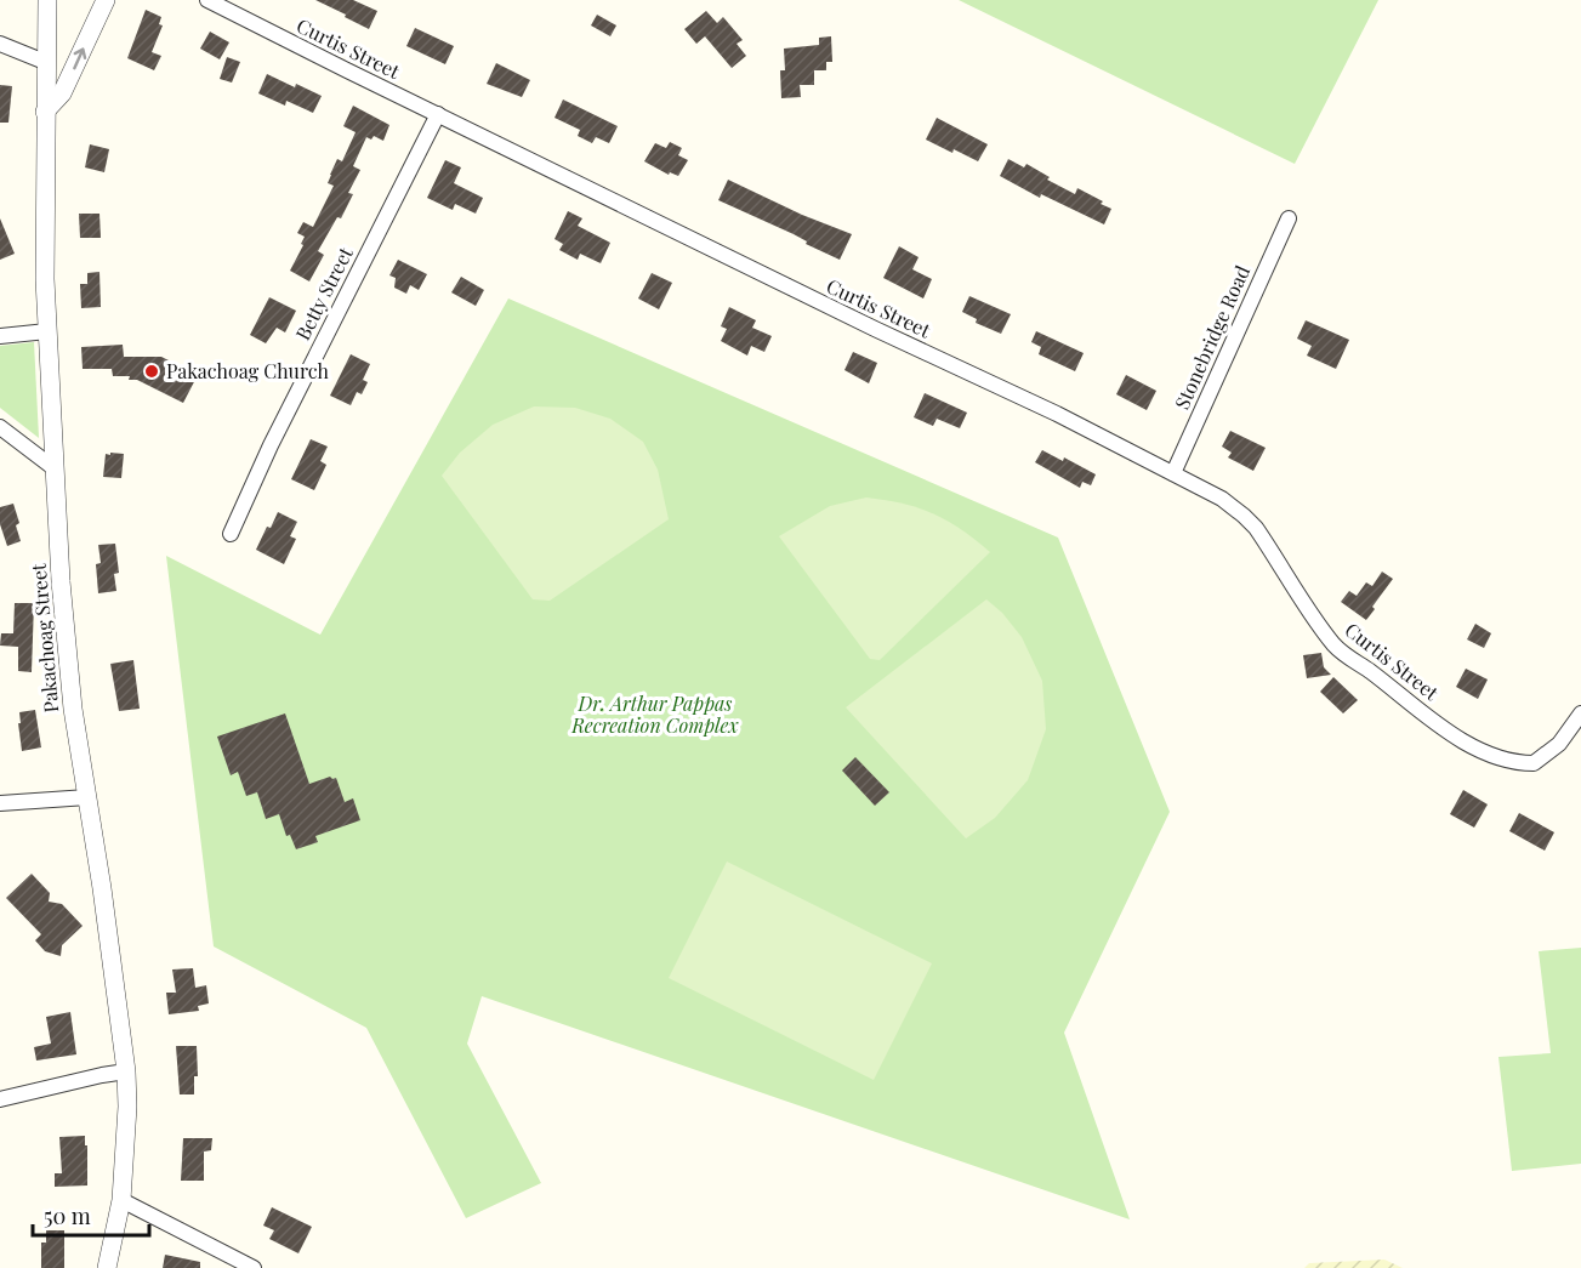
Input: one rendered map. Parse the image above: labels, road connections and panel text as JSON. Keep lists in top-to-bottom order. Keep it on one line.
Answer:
{"streets":{"street":["Curtis Street","Betty Street","Stonebridge Road","Pakachoag Street"]},"crossings":[["Curtis Street","Betty Street"],["Curtis Street","Stonebridge Road"]],"parks":["Dr. Arthur Pappas Recreation Complex"],"places":["Pakachoag Church"],"scale_bar":"50 m"}
